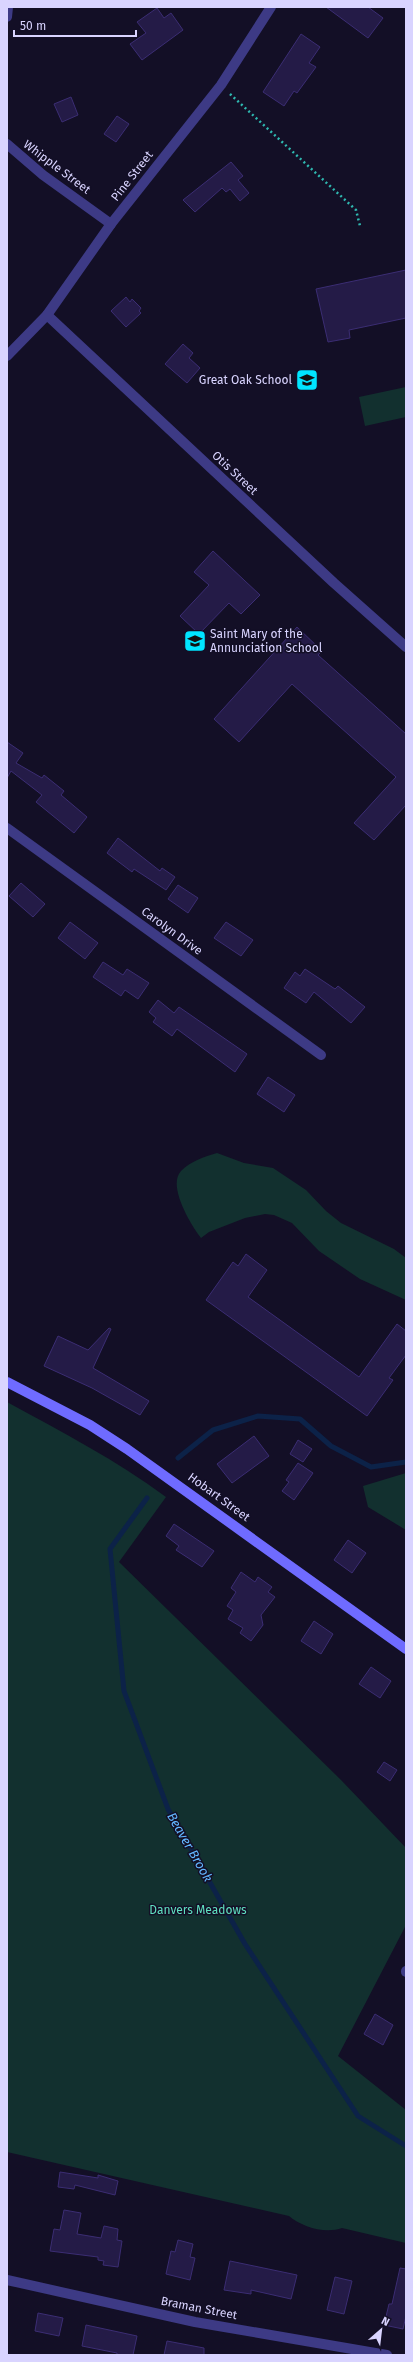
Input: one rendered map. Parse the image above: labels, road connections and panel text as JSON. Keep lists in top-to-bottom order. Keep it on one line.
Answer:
{"streets":{"main road":["Hobart Street"],"street":["Whipple Street","Pine Street","Otis Street","Carolyn Drive","Braman Street"]},"crossings":[["Whipple Street","Pine Street"],["Pine Street","Otis Street"]],"water":["Beaver Brook"],"parks":["Danvers Meadows"],"places":{"school or university":["Great Oak School","Saint Mary of the Annunciation School"]},"scale_bar":"50 m","north":"top right"}
